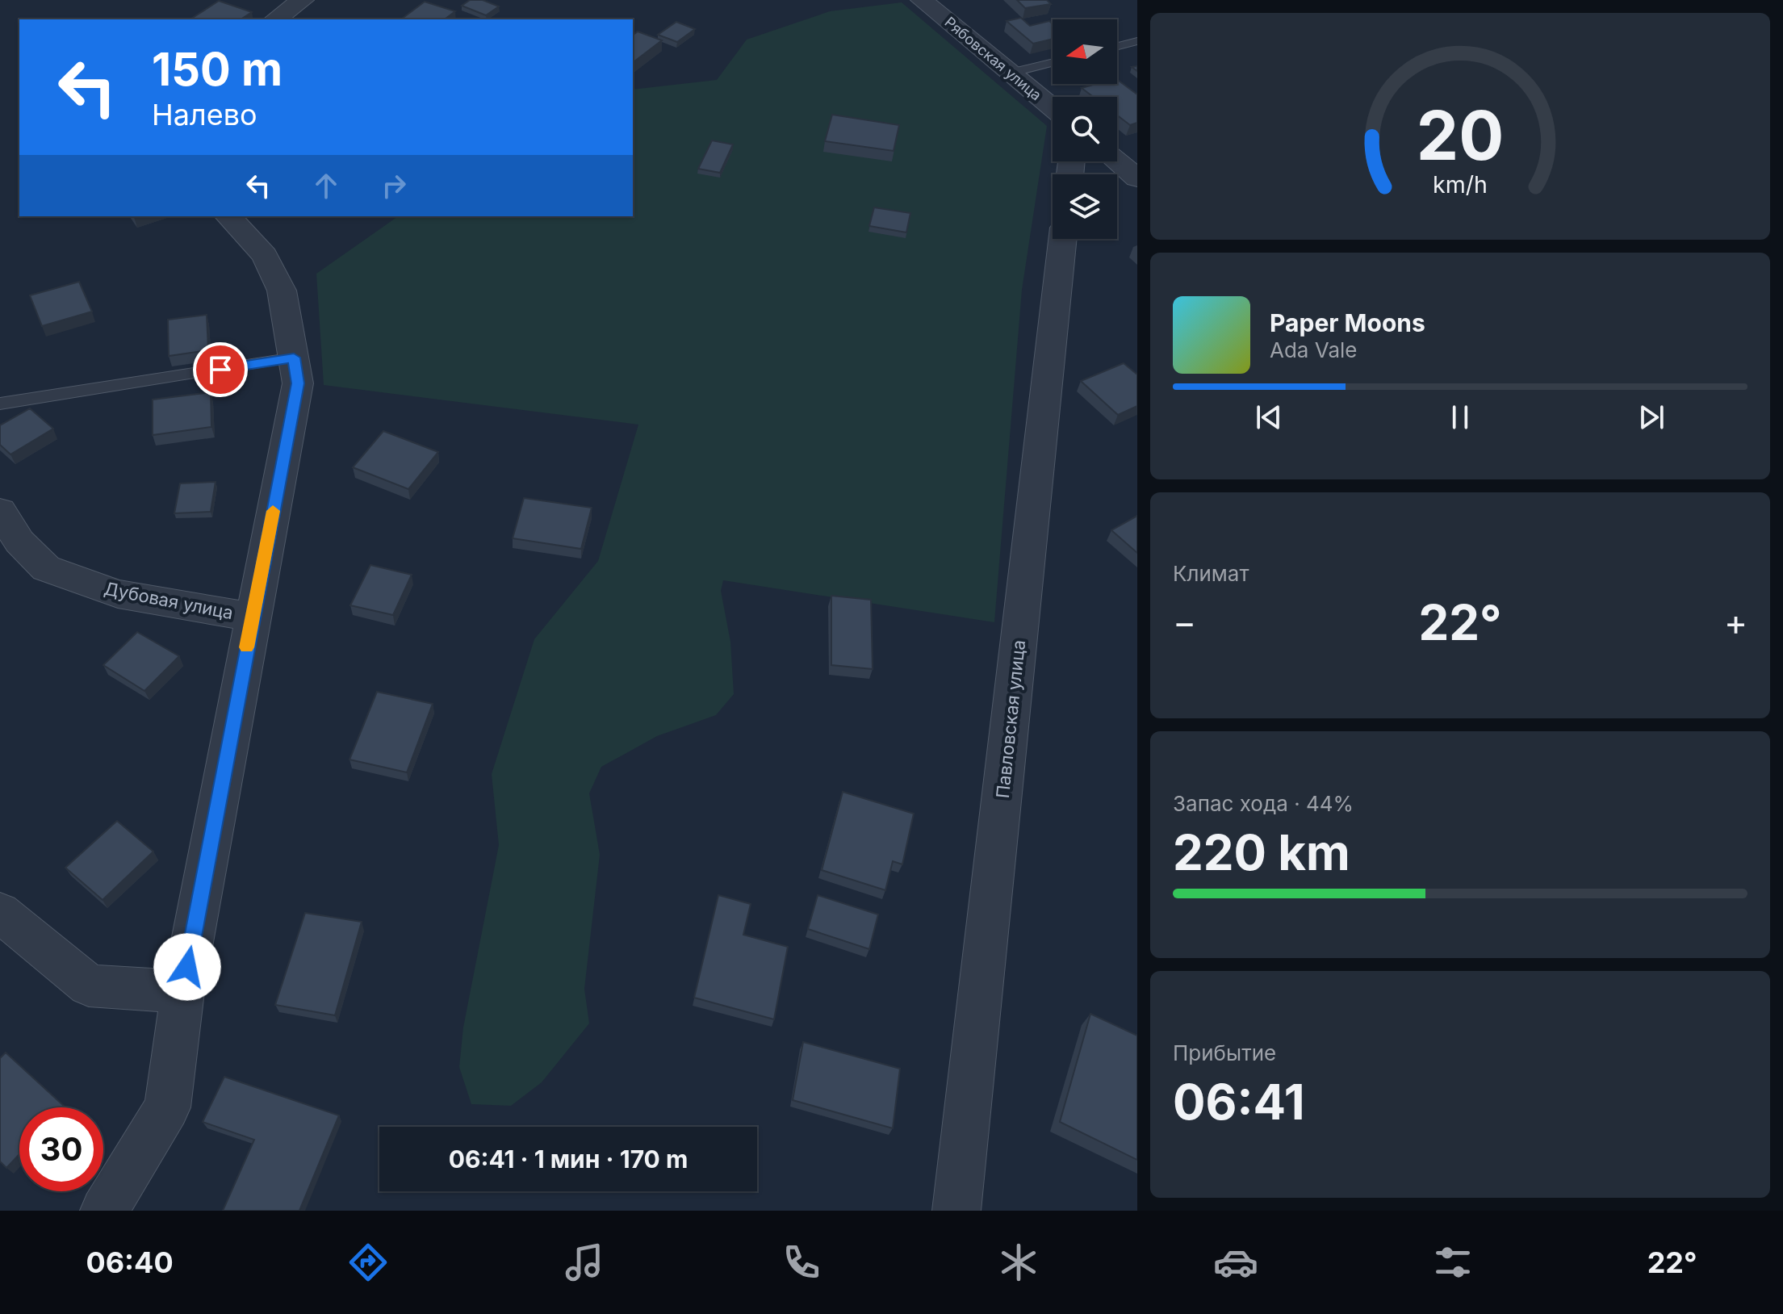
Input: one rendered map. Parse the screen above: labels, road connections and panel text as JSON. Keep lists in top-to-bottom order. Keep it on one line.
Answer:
{"streets":{"street":["Рябовская улица","Дубовая улица","Павловская улица"]},"north":"left","page":{"turn":["150 m","Налево"],"song":["Paper Moons","Ada Vale"],"tile":["Климат",["Запас хода · 44%","220 km"],["Прибытие","06:41"]],"heat":["−","22°","+"],"limit":"30","trip":"06:41 · 1 мин · 170 m","tabs":["06:40","22°"],"gauge":["20","km/h"]}}
